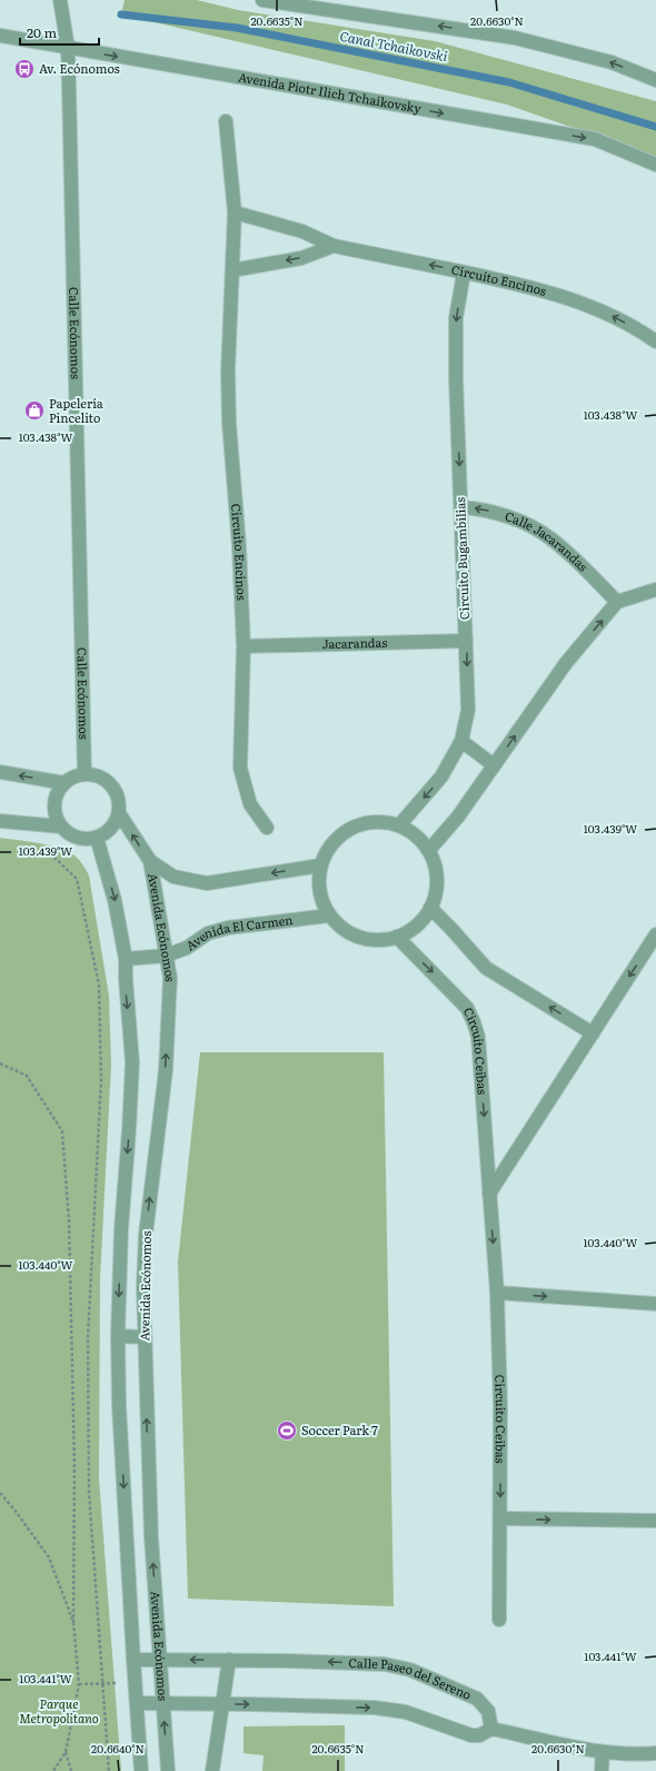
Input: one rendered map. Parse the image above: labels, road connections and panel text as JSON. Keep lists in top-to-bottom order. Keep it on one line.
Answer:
{"streets":{"street":["Avenida Piotr Ilich Tchaikovsky","Circuito Encinos","Calle Ecónomos","Calle Jacarandas","Circuito Bugambilias","Jacarandas","Avenida Ecónomos","Avenida El Carmen","Circuito Ceibas","Calle Paseo del Sereno"]},"crossings":[["Avenida Piotr Ilich Tchaikovsky","Calle Ecónomos"],["Circuito Encinos","Circuito Bugambilias"],["Circuito Encinos","Jacarandas"],["Calle Ecónomos","Avenida Ecónomos"],["Calle Jacarandas","Circuito Bugambilias"],["Circuito Bugambilias","Jacarandas"],["Circuito Bugambilias","Avenida El Carmen"],["Circuito Bugambilias","Circuito Ceibas"],["Avenida Ecónomos","Avenida El Carmen"],["Avenida Ecónomos","Calle Paseo del Sereno"],["Avenida El Carmen","Circuito Ceibas"]],"one_way":["Calle Jacarandas","Circuito Bugambilias","Circuito Ceibas"],"water":["Canal Tchaikovski"],"parks":["Parque Metropolitano"],"places":{"bus stop":["Av. Ecónomos"],"shop":["Papelería Pincelito"],"sports":["Soccer Park 7"]},"scale_bar":"20 m","coordinates":["20.6635°N","20.6630°N","103.438°W","103.439°W","103.440°W","103.441°W","20.6640°N"]}
